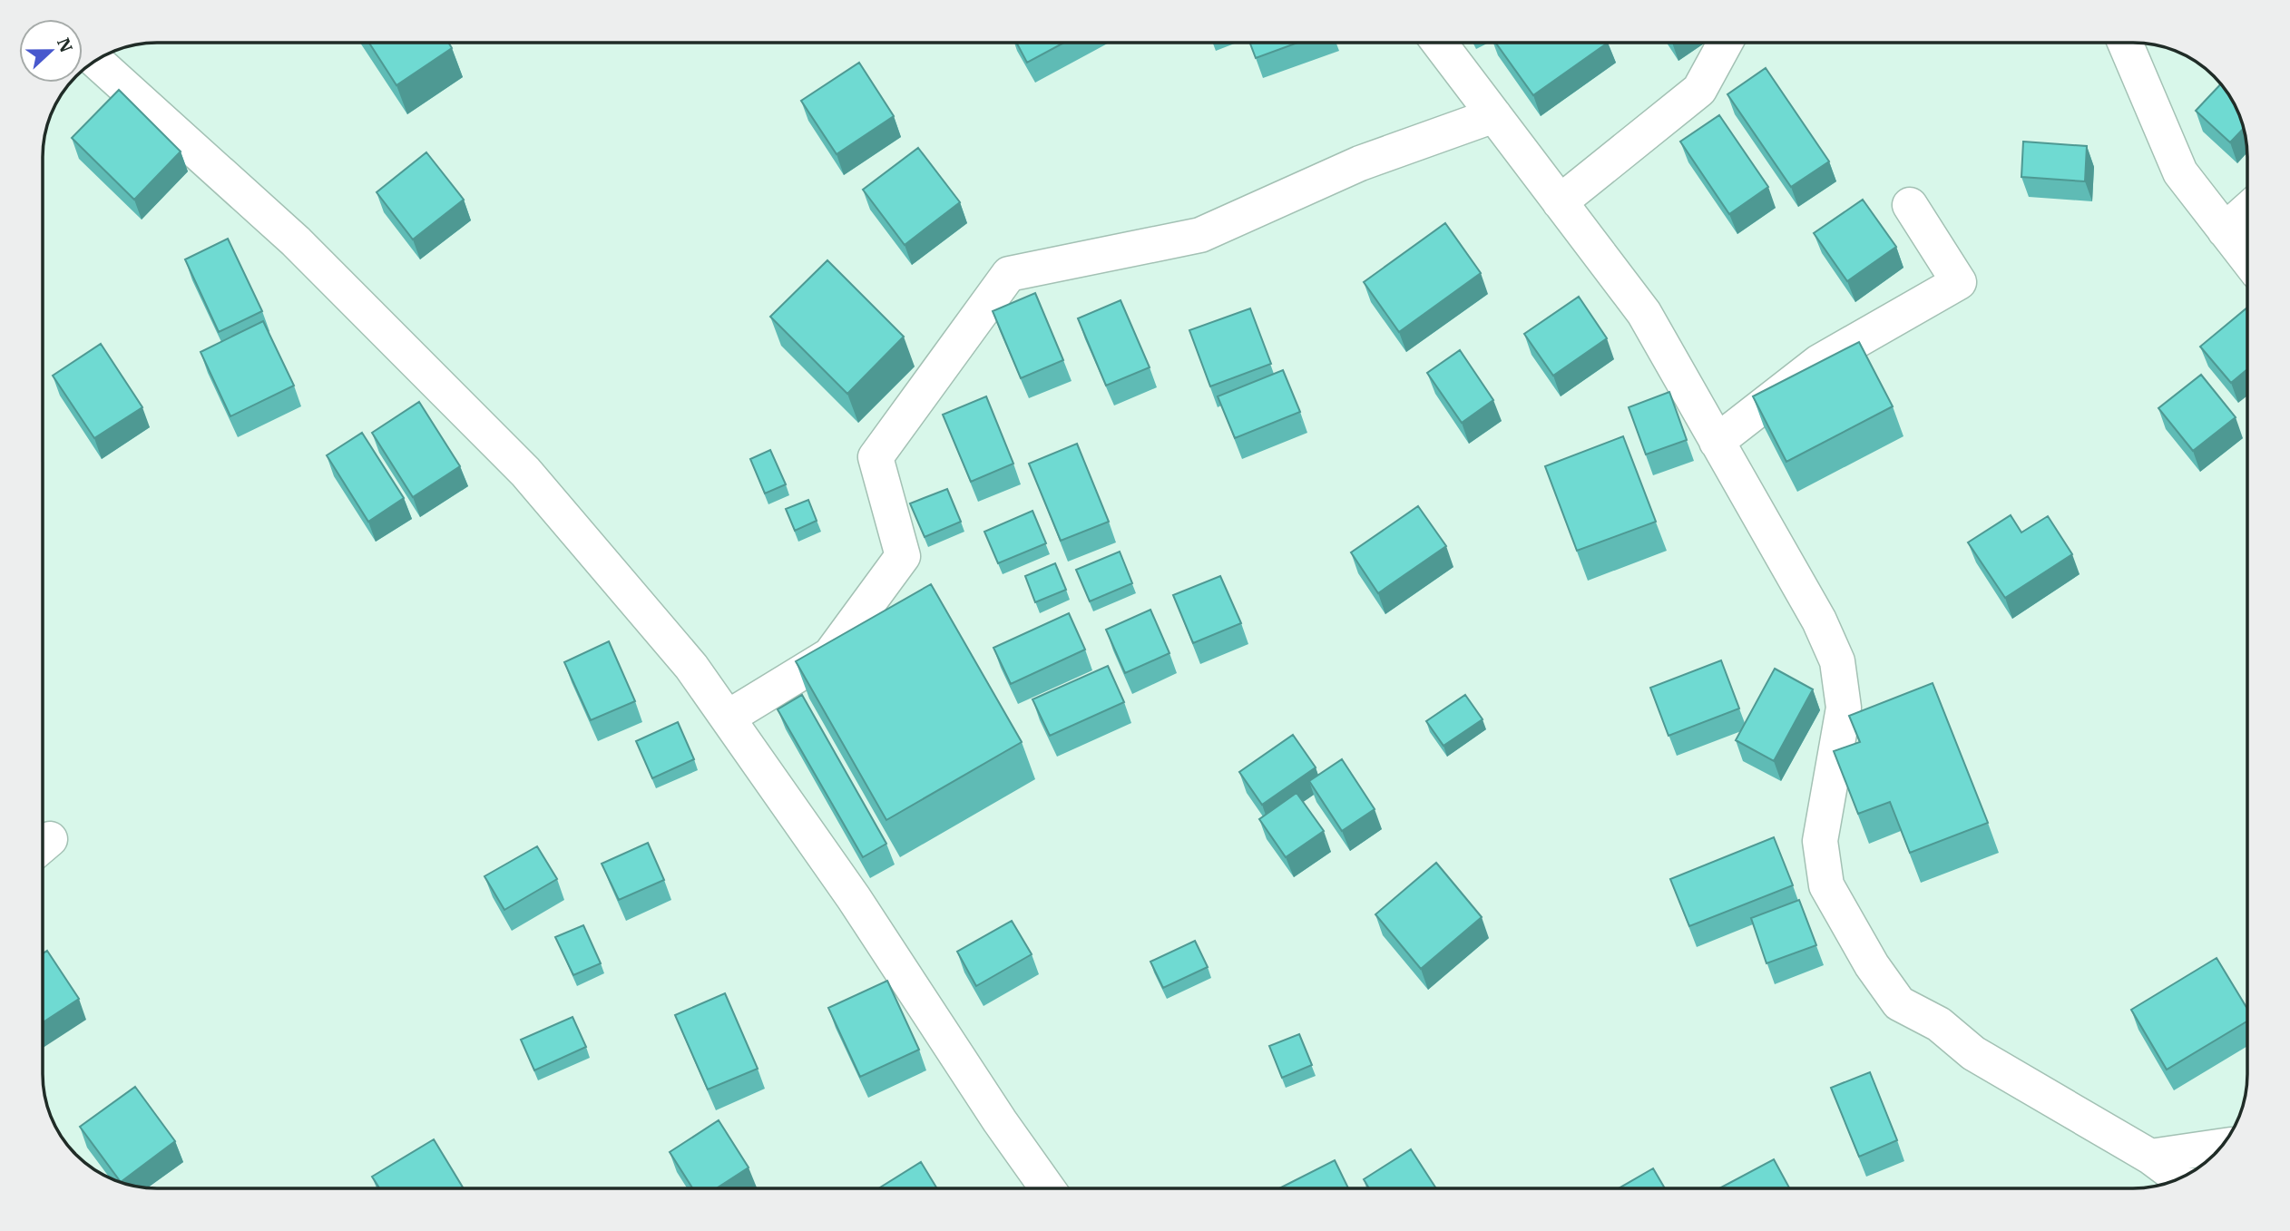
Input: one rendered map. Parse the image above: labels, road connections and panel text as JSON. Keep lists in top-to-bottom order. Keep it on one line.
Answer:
{"north":"right"}
